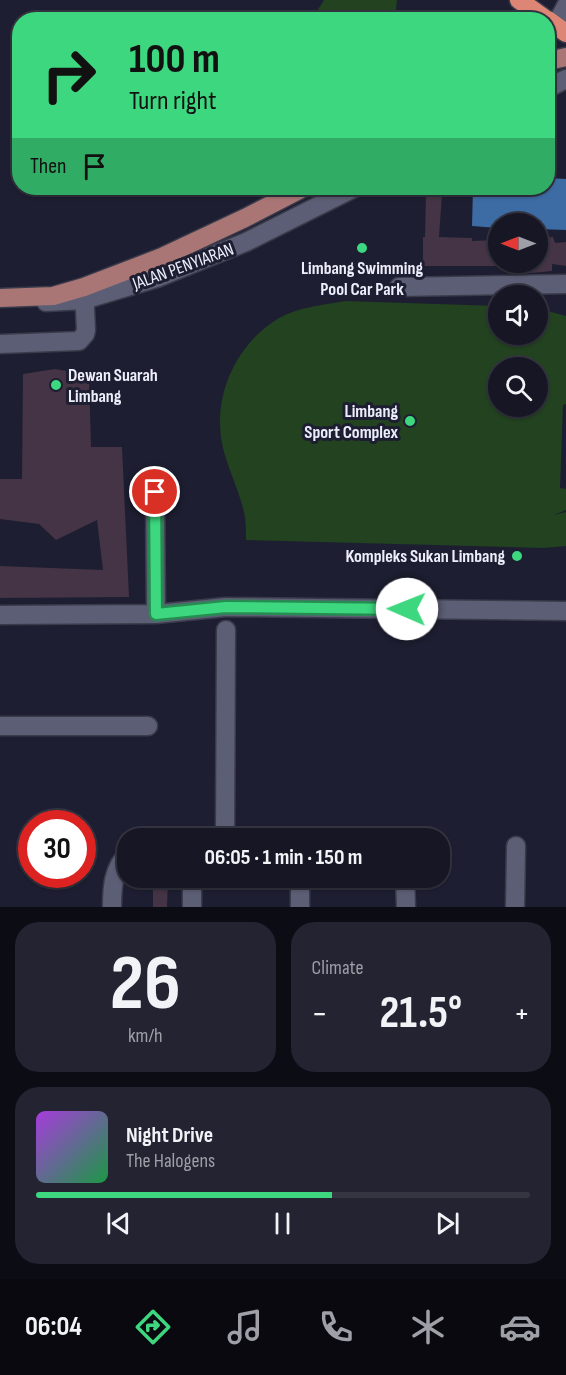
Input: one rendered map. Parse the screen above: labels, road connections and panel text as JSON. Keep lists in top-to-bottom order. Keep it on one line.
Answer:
{"streets":{"main road":["JALAN PENYIARAN"]},"places":["Limbang Swimming Pool Car Park","Dewan Suarah Limbang","Limbang Sport Complex","Kompleks Sukan Limbang"],"north":"left","page":{"turn":["100 m","Turn right"],"then":"Then","limit":"30","trip":"06:05 · 1 min · 150 m","tile":[["26","km/h"],"Climate"],"heat":["−","21.5°","+"],"song":["Night Drive","The Halogens"],"tabs":"06:04"}}
